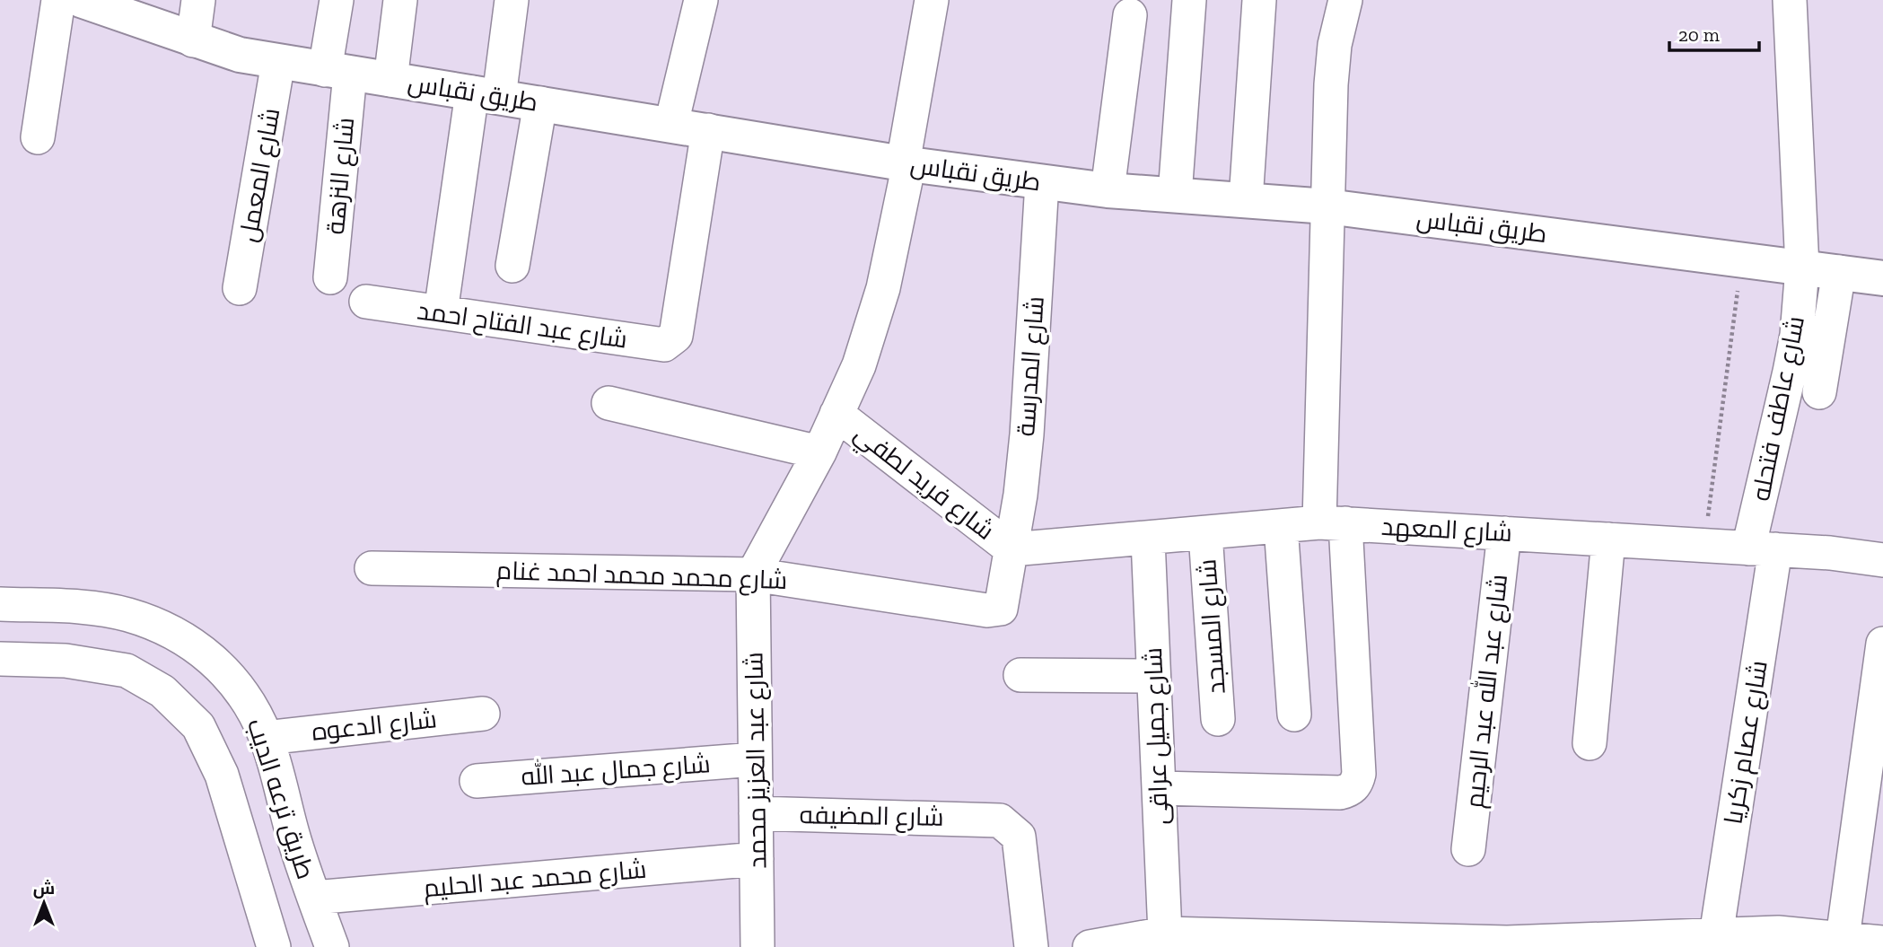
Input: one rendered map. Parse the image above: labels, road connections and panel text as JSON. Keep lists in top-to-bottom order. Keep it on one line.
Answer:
{"streets":{"street":["طريق نقباس","شارع المعمل","شارع النزهة","شارع عبد الفتاح احمد","شارع المدرسة","شارع عاطف فتحله","شارع فريد لطفي","شارع المعهد","شارع محمد محمد احمد غنام","شارع المسجد","شارع عبد الله عبد الرحيم","شارع الدعوه","شارع جميل عراقى","شارع عصام زكريا","شارع عبد العزيز محمد","شارع جمال عبد الله","طريق ترعه الديب","شارع المضيفه","شارع محمد عبد الحليم"]},"crossings":[["طريق نقباس","شارع المعمل"],["طريق نقباس","شارع النزهة"],["طريق نقباس","شارع عبد الفتاح احمد"],["طريق نقباس","شارع المدرسة"],["طريق نقباس","شارع عاطف فتحله"],["شارع المدرسة","شارع فريد لطفي"],["شارع المدرسة","شارع المعهد"],["شارع المدرسة","شارع محمد محمد احمد غنام"],["شارع عاطف فتحله","شارع المعهد"],["شارع عاطف فتحله","شارع عصام زكريا"],["شارع فريد لطفي","شارع المعهد"],["شارع فريد لطفي","شارع محمد محمد احمد غنام"],["شارع المعهد","شارع محمد محمد احمد غنام"],["شارع المعهد","شارع المسجد"],["شارع المعهد","شارع عبد الله عبد الرحيم"],["شارع المعهد","شارع جميل عراقى"],["شارع المعهد","شارع عصام زكريا"],["شارع محمد محمد احمد غنام","شارع عبد العزيز محمد"],["شارع الدعوه","طريق ترعه الديب"],["شارع عبد العزيز محمد","شارع جمال عبد الله"],["شارع عبد العزيز محمد","شارع المضيفه"],["شارع عبد العزيز محمد","شارع محمد عبد الحليم"],["طريق ترعه الديب","شارع محمد عبد الحليم"]],"scale_bar":"20 m","north":"top"}
